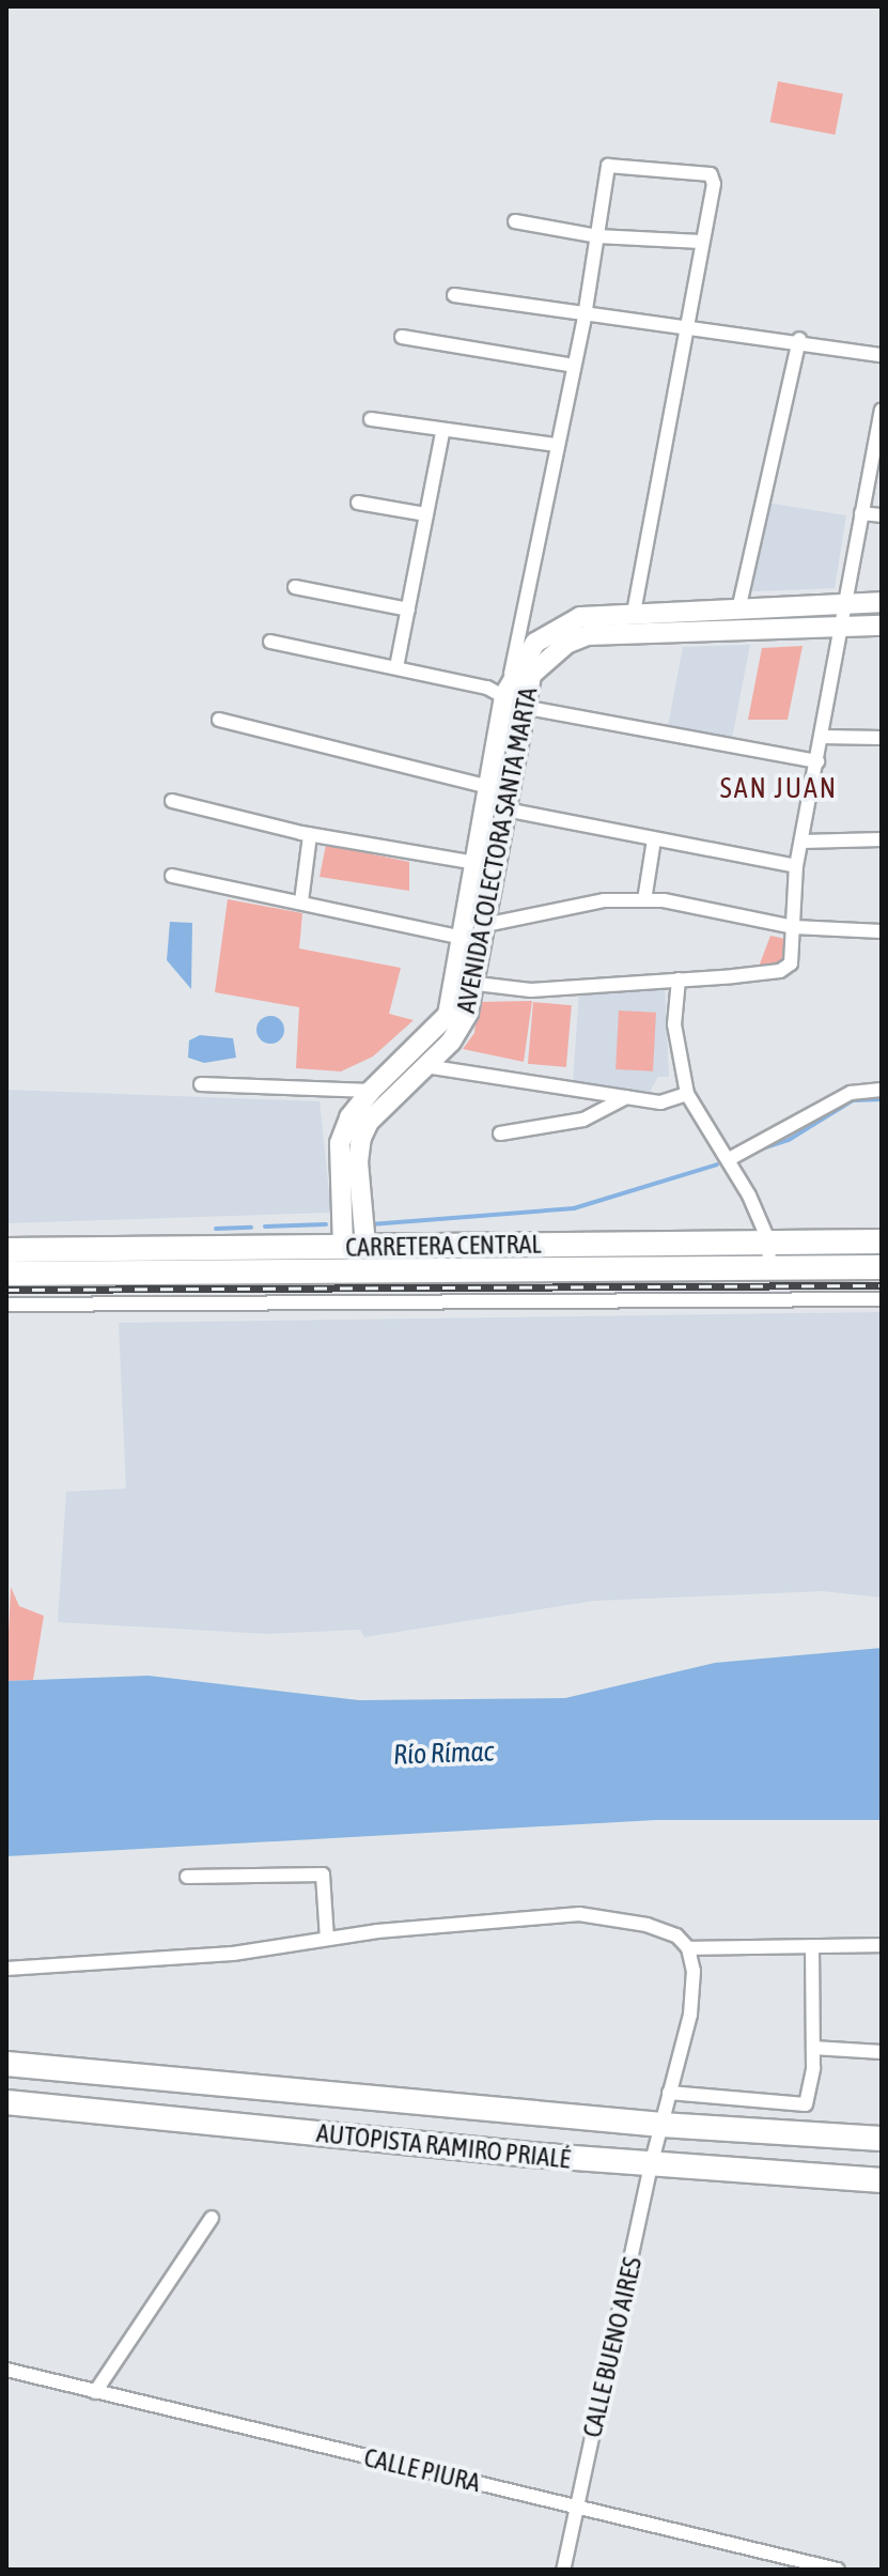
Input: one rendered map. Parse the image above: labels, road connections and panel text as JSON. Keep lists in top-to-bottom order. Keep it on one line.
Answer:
{"streets":{"highway":["CARRETERA CENTRAL","AUTOPISTA RAMIRO PRIALÉ"],"street":["AVENIDA COLECTORA SANTA MARTA","CALLE BUENO AIRES","CALLE PIURA"]},"crossings":[["AVENIDA COLECTORA SANTA MARTA","CARRETERA CENTRAL"],["AUTOPISTA RAMIRO PRIALÉ","CALLE BUENO AIRES"],["CALLE BUENO AIRES","CALLE PIURA"]],"districts":["SAN JUAN"],"water":["Río Rímac"]}
